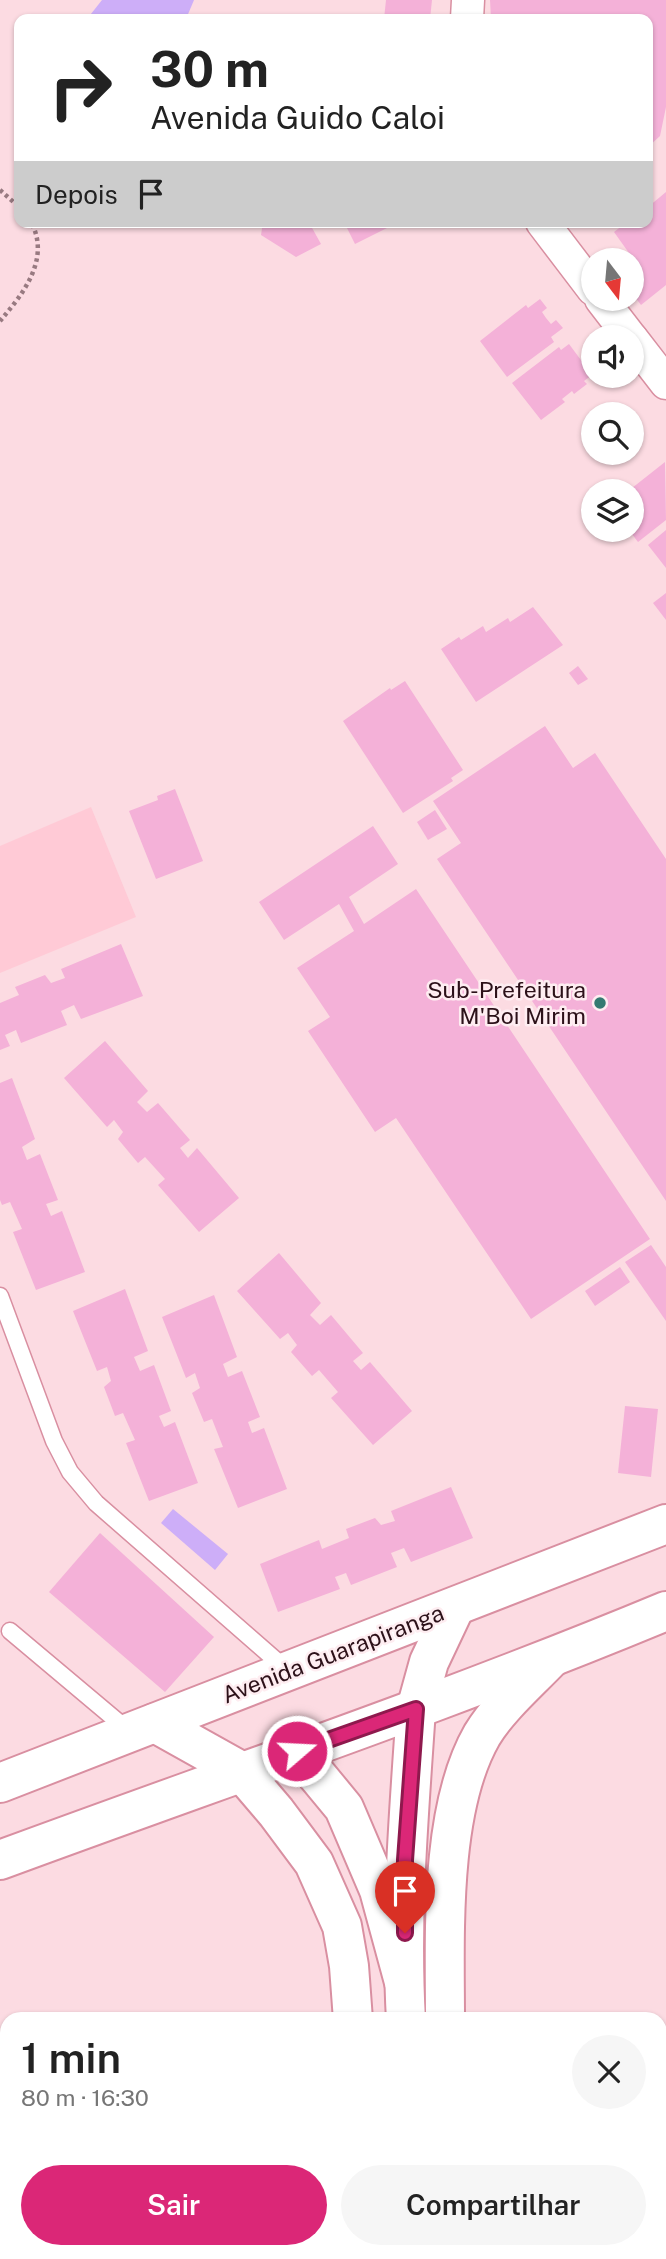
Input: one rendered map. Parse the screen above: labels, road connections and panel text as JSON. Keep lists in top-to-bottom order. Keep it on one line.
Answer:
{"streets":{"main road":["Avenida Guarapiranga"]},"places":["Sub-Prefeitura M'Boi Mirim"],"north":"bottom","page":{"turn":["30 m","Avenida Guido Caloi"],"then":"Depois","heading":["1 min","80 m · 16:30"],"buttons":["Sair","Compartilhar"]}}
